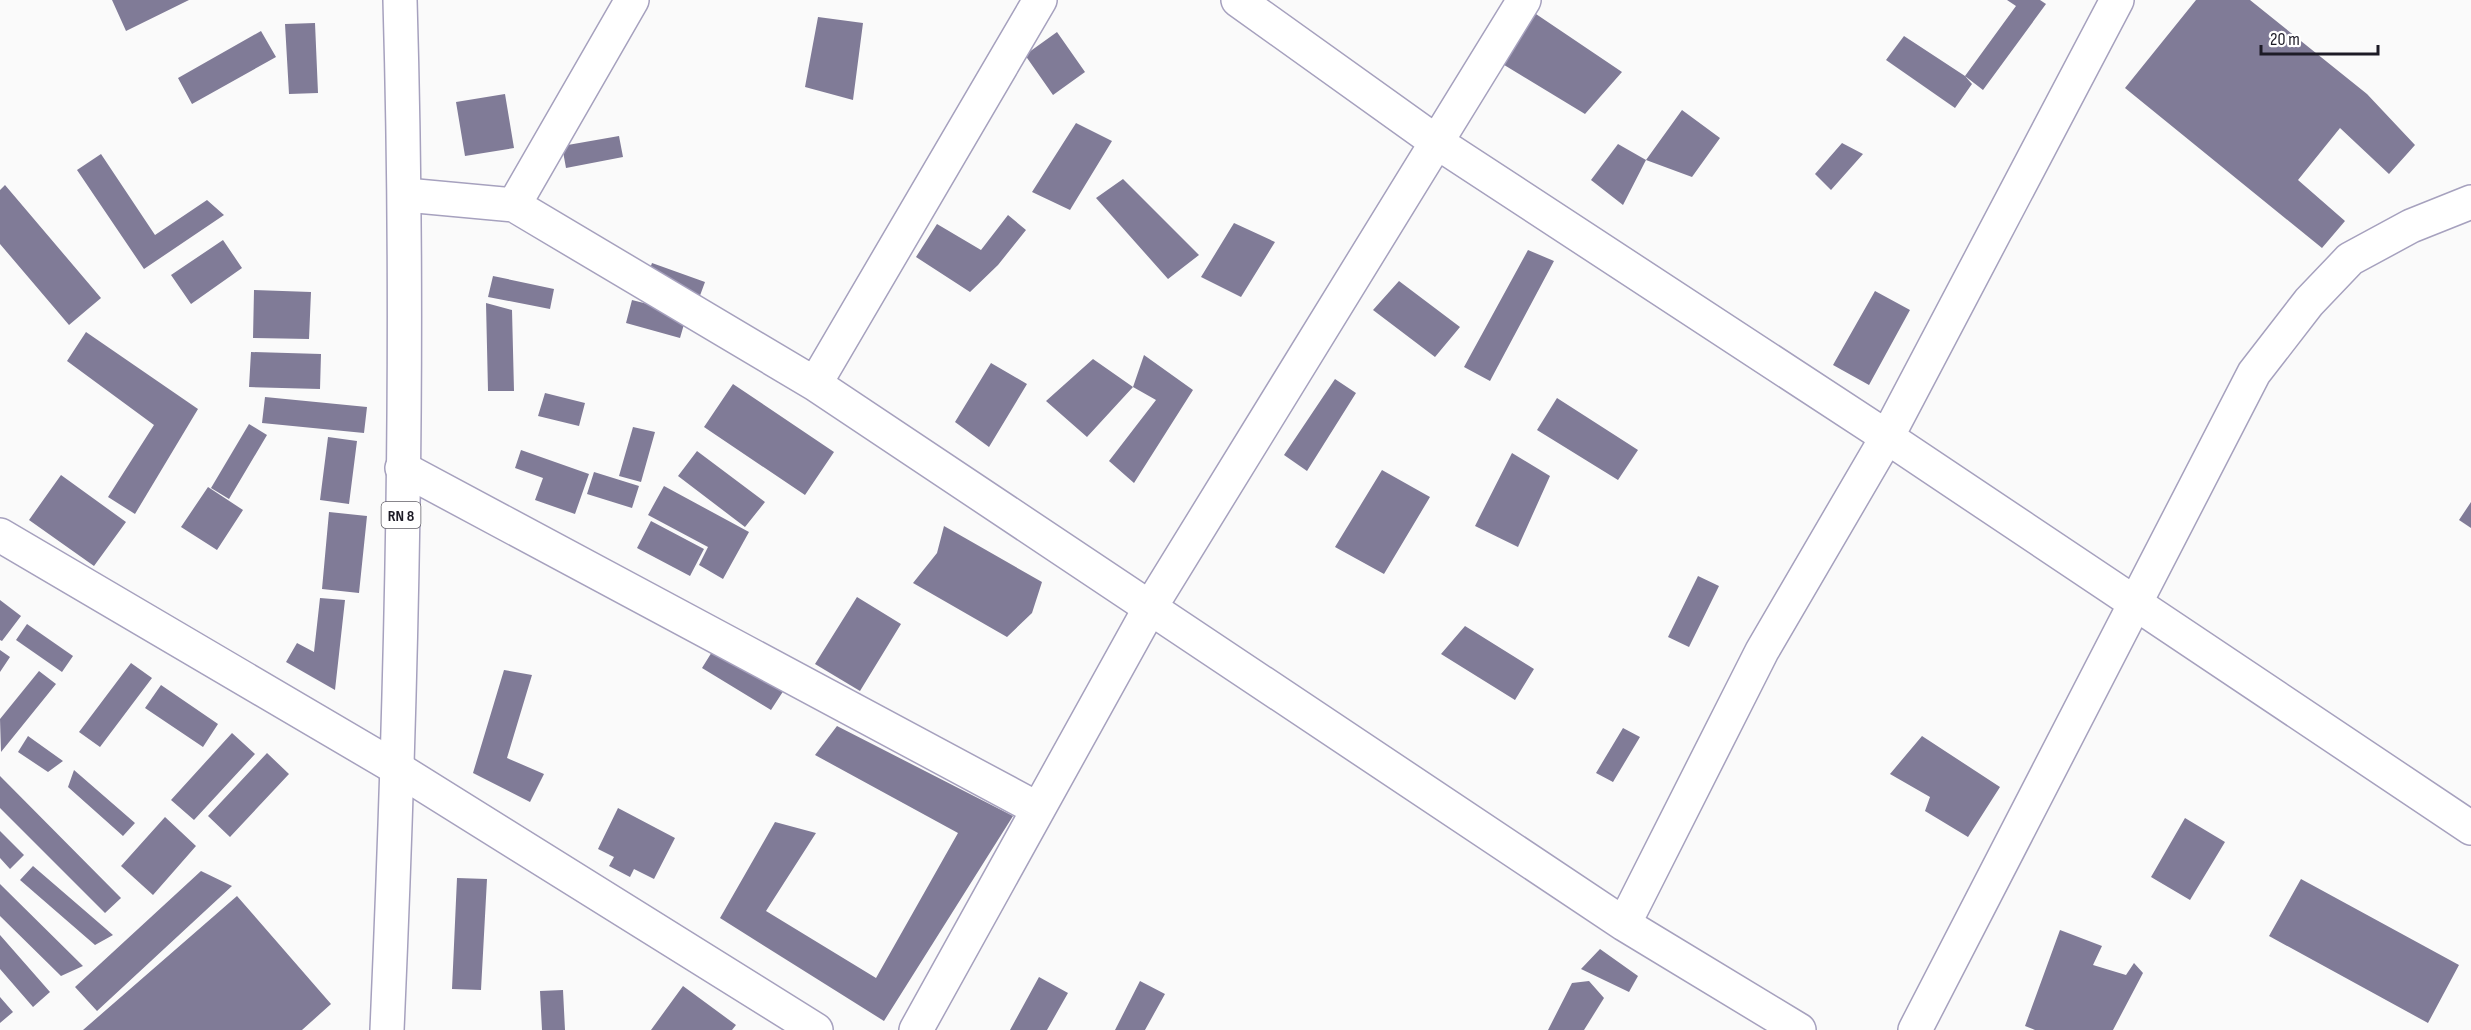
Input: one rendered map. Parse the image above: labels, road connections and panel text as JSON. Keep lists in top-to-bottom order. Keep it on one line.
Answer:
{"streets":{"street":["RN 8"]},"scale_bar":"20 m"}
